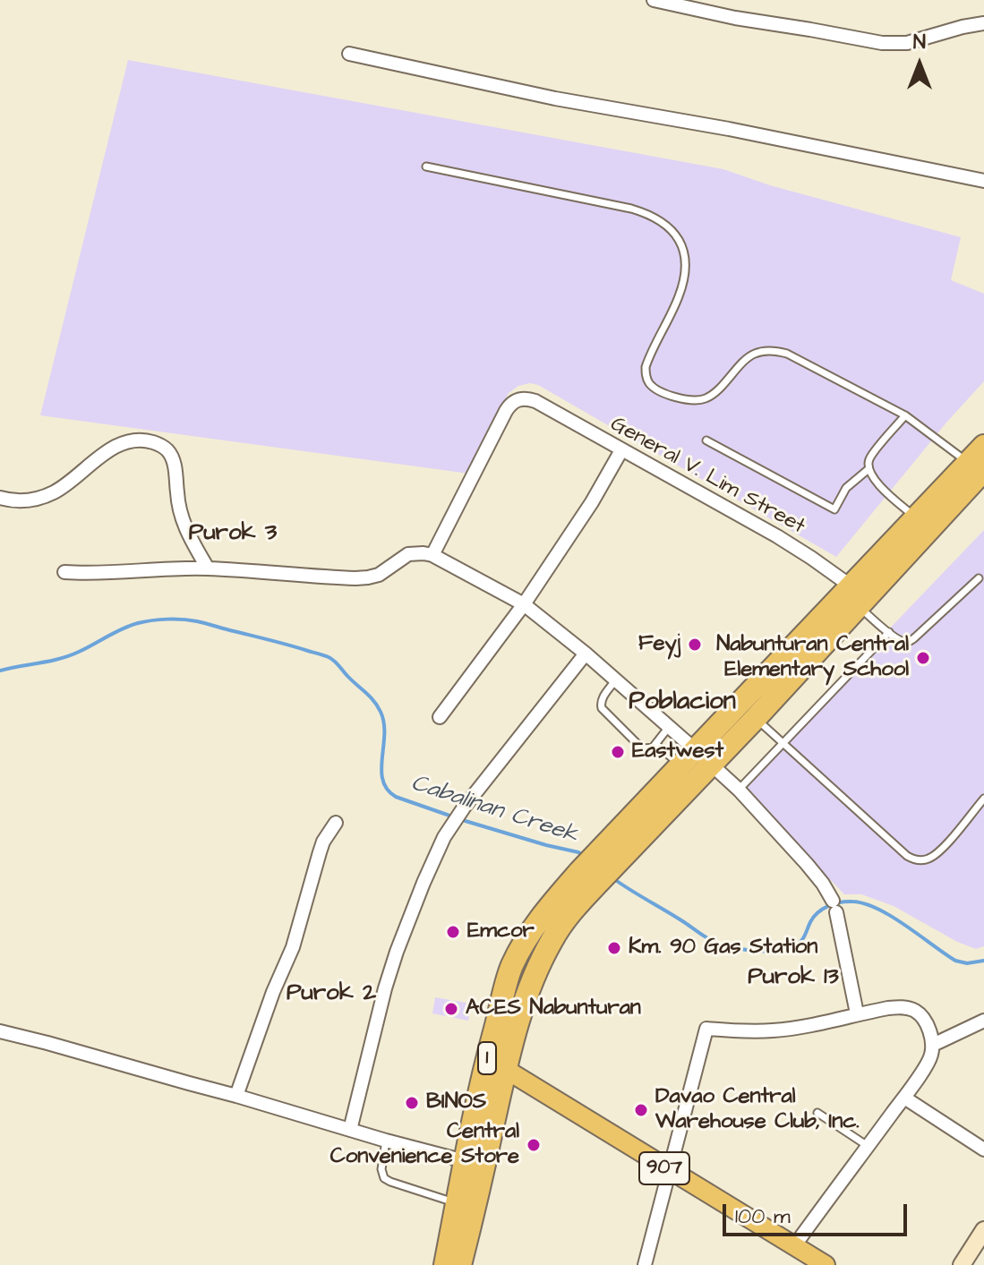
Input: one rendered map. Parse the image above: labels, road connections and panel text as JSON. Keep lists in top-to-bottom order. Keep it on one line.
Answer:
{"streets":{"highway":["1"],"main road":["907"],"street":["General V. Lim Street"]},"crossings":[["General V. Lim Street","1"],["1","907"]],"districts":["Purok 3","Poblacion","Purok 13","Purok 2"],"water":["Cabalinan Creek"],"places":["Feyj","Nabunturan Central Elementary School","Eastwest","Emcor","Km. 90 Gas Station","ACES Nabunturan","BINOS","Davao Central Warehouse Club, Inc.","Central Convenience Store"],"scale_bar":"100 m","north":"top"}
